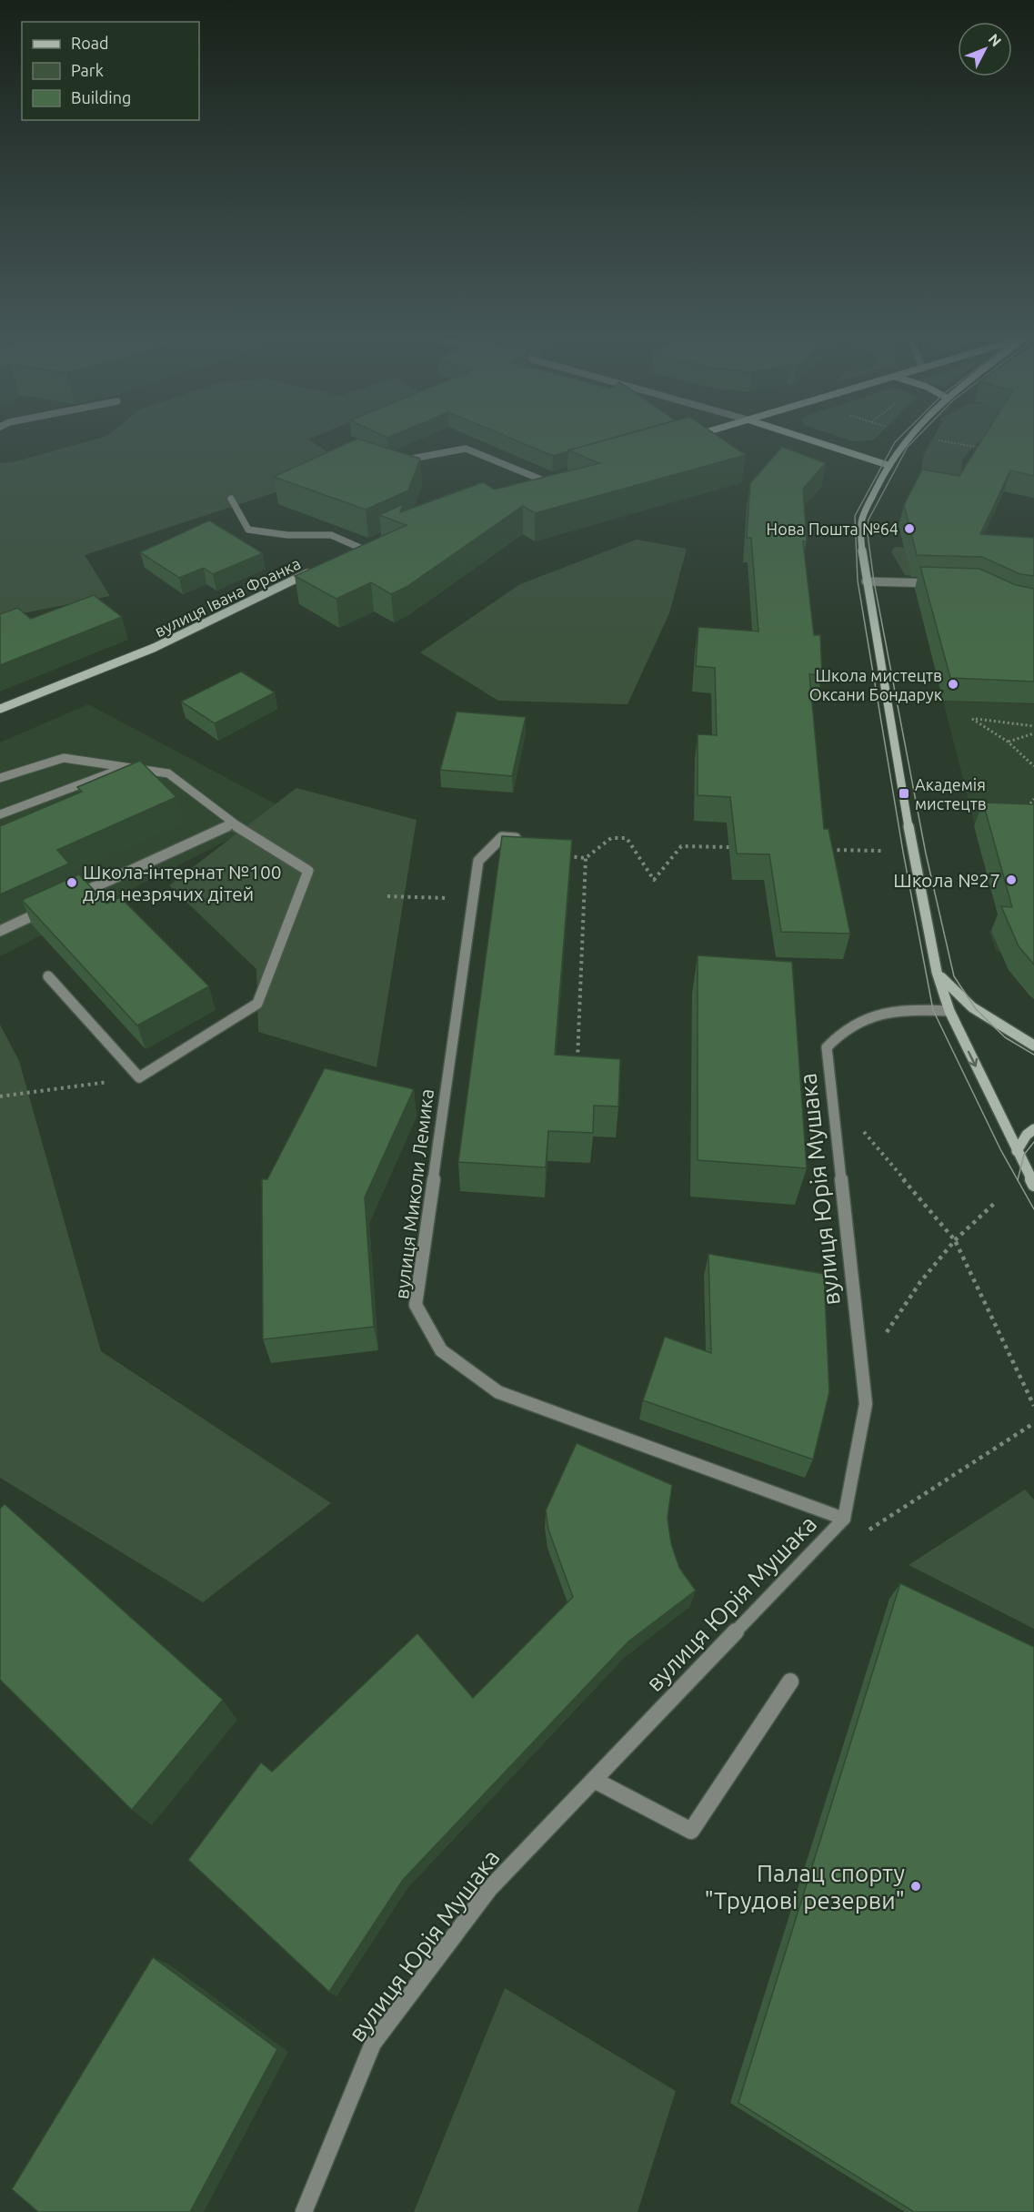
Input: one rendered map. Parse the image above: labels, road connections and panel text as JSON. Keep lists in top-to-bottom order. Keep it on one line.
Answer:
{"streets":{"main road":["вулиця Івана Франка"],"street":["вулиця Юрія Мушака","вулиця Миколи Лемика"]},"crossings":[["вулиця Юрія Мушака","вулиця Миколи Лемика"]],"places":{"other":["Нова Пошта №64","Школа мистецтв Оксани Бондарук","Школа №27","Школа-інтернат №100 для незрячих дітей","Палац спорту \"Трудові резерви\""],"transit":["Академія мистецтв"]},"legend":["Road","Park","Building"],"north":"top right"}
